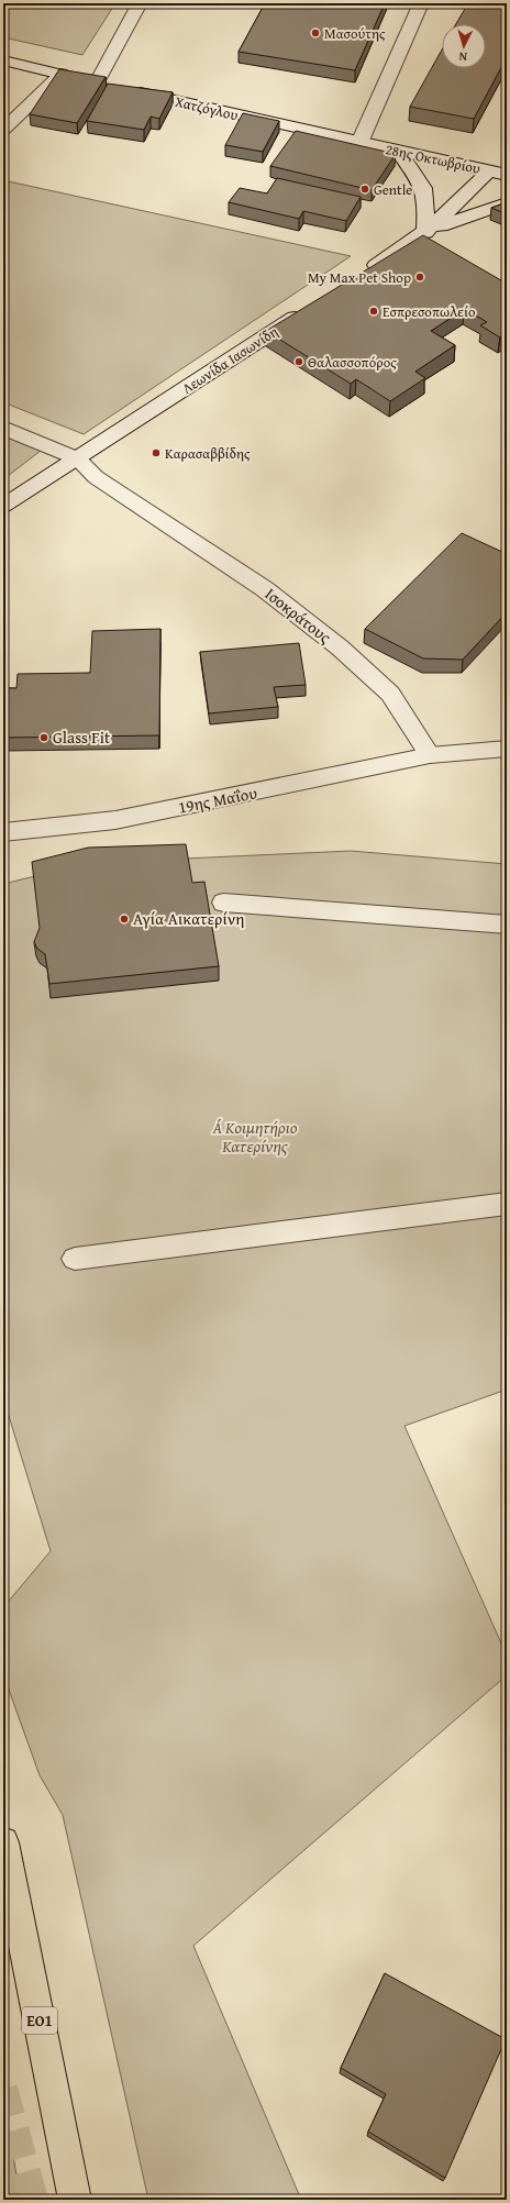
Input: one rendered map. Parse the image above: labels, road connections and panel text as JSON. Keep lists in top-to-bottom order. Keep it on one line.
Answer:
{"streets":{"main road":["Χατζόγλου","28ης Οκτωβρίου","Λεωνίδα Ιασωνίδη","Ισοκράτους","19ης Μαΐου","ΕΟ1"]},"crossings":[["Χατζόγλου","28ης Οκτωβρίου"],["Λεωνίδα Ιασωνίδη","Ισοκράτους"],["Ισοκράτους","19ης Μαΐου"]],"parks":["Α΄ Κοιμητήριο Κατερίνης"],"places":["Μασούτης","Gentle","My Max Pet Shop","Εσπρεσοπωλείο","Θαλασσοπόρος","Καρασαββίδης","Glass Fit","Αγία Αικατερίνη"],"north":"bottom"}
